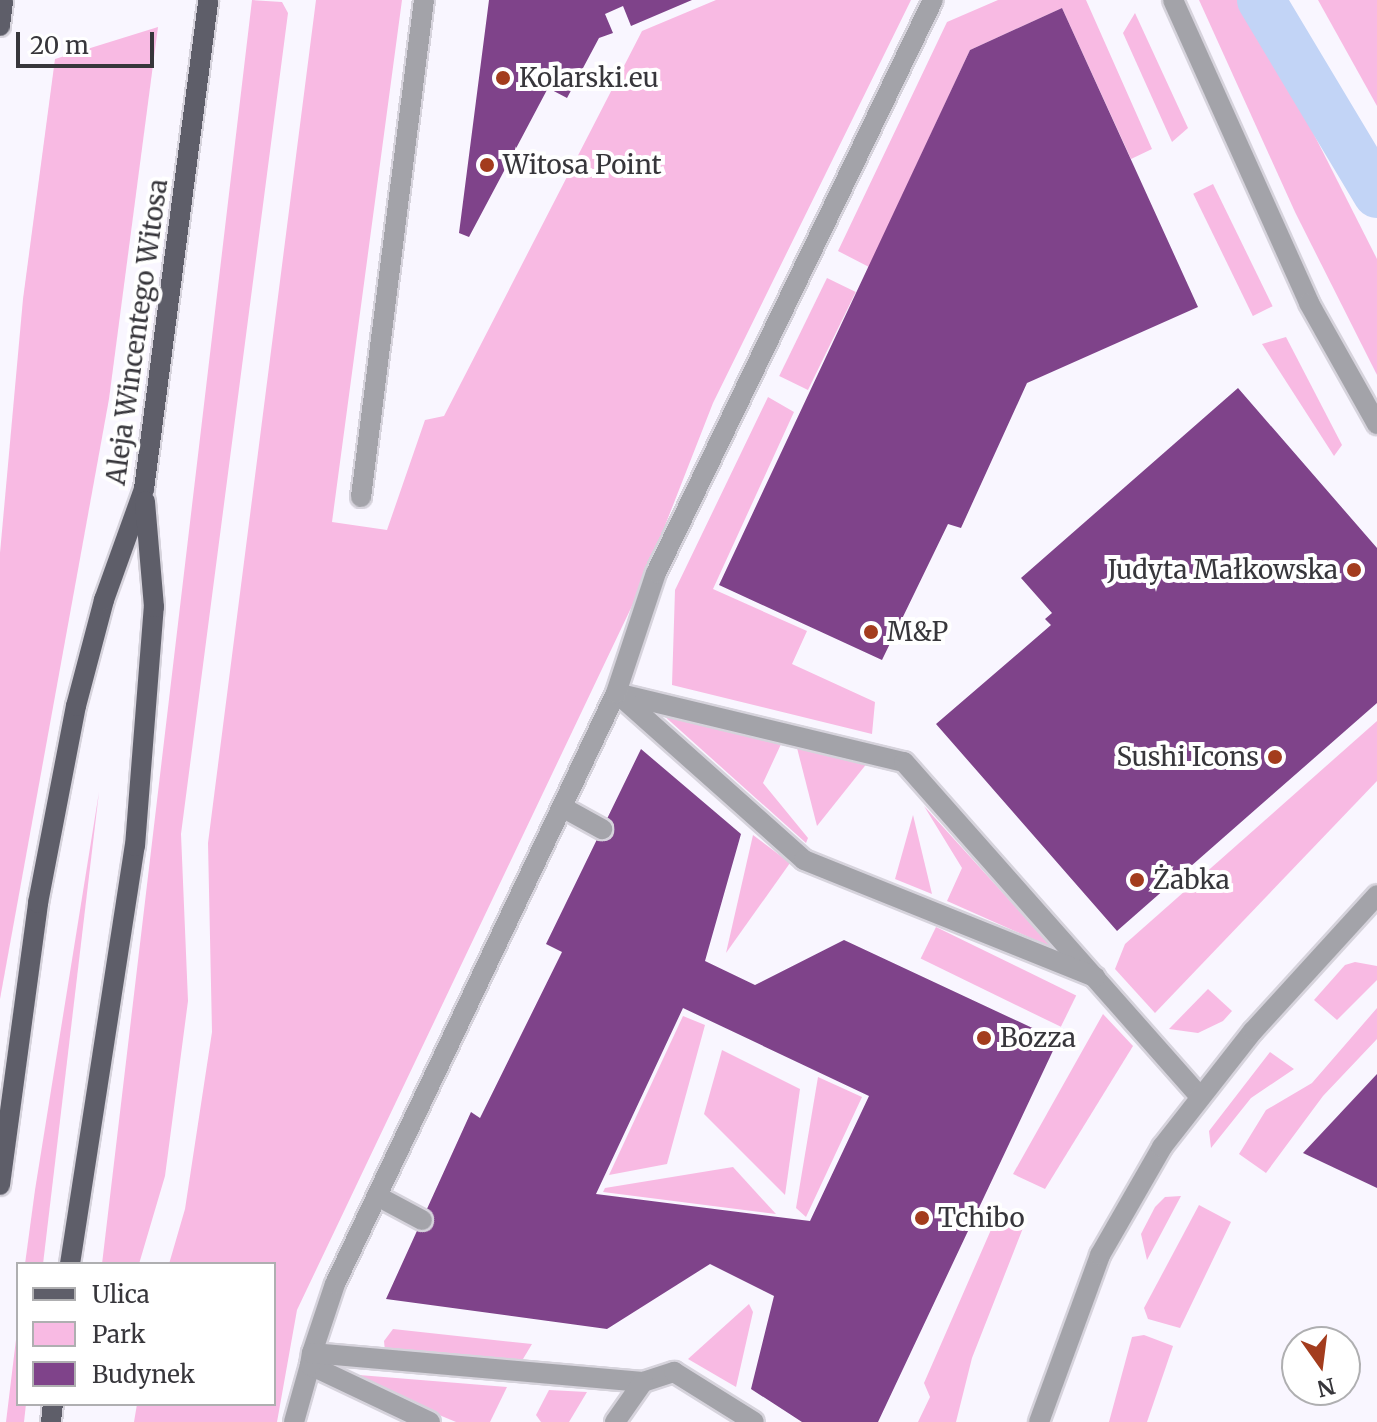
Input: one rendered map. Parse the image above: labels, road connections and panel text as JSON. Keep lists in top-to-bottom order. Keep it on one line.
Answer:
{"streets":{"main road":["Aleja Wincentego Witosa"]},"places":["Kolarski.eu","Witosa Point","Judyta Małkowska","M&P","Sushi Icons","Żabka","Bozza","Tchibo"],"legend":["Ulica","Park","Budynek"],"scale_bar":"20 m","north":"bottom"}
